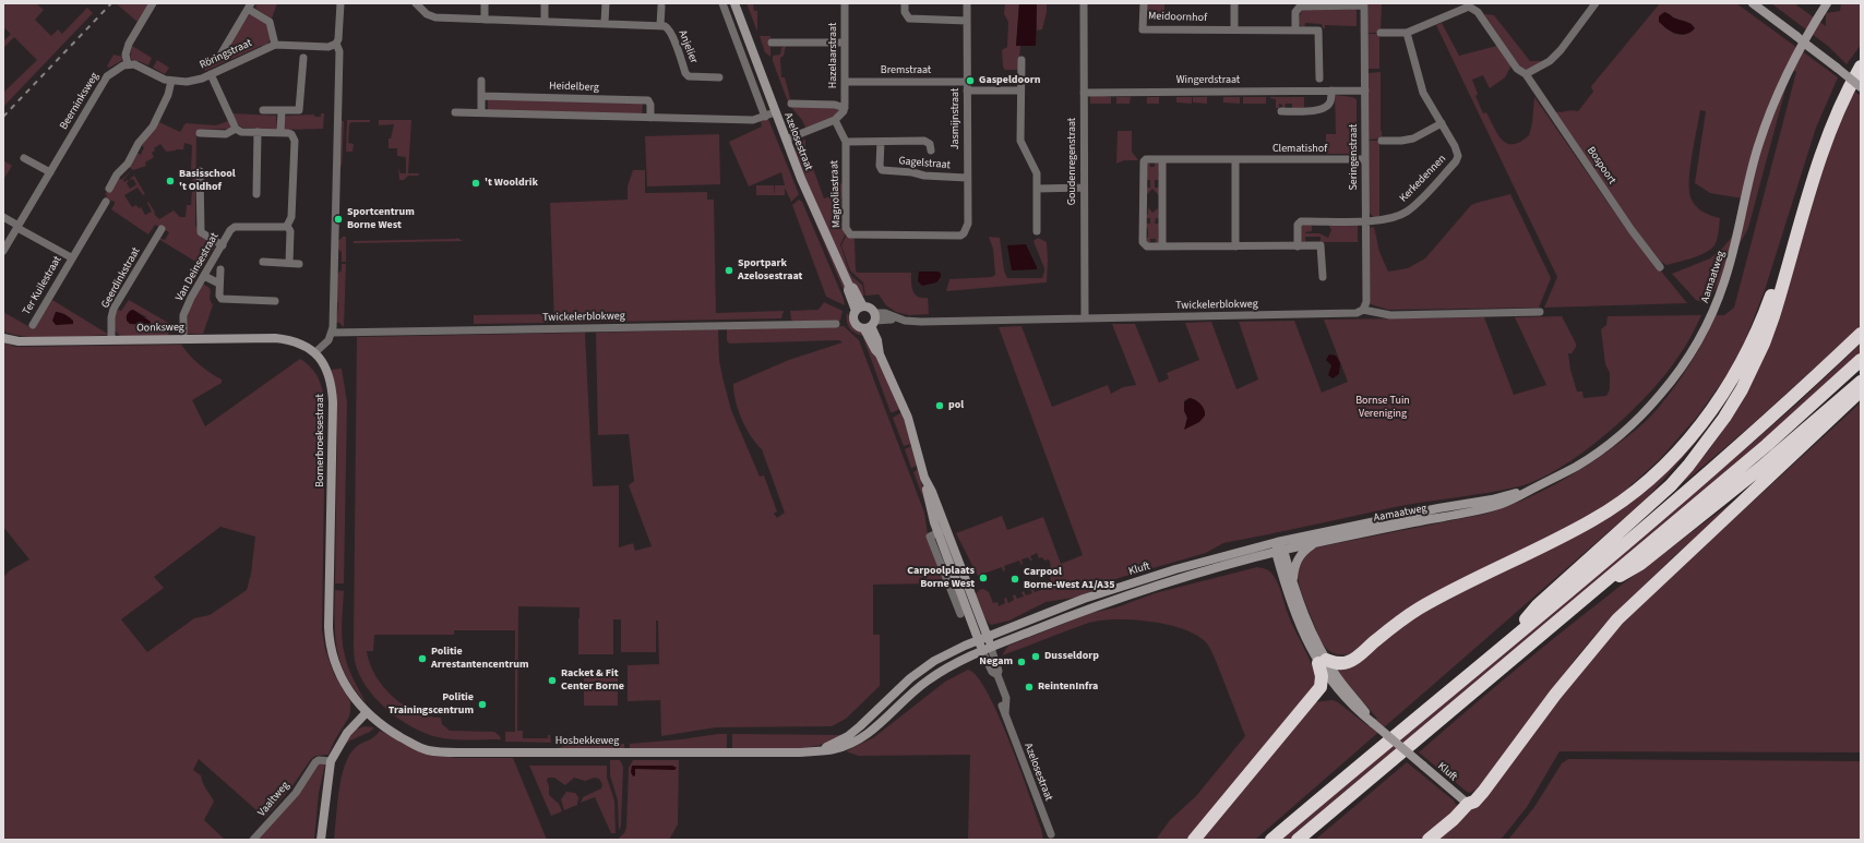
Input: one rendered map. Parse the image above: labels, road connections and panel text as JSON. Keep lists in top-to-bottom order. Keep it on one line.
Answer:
{"streets":{"main road":["Azelosestraat","Aamaatweg","Oonksweg","Bornerbroeksestraat","Kluft","Hosbekkeweg"],"street":["Meidoornhof","Anjelier","Röringstraat","Hazelaarstraat","Bremstraat","Wingerdstraat","Heidelberg","Beerninksweg","Jasmijnstraat","Clematishof","Seringenstraat","Goudenregenstraat","Gagelstraat","Bospoort","Kerkedennen","Magnoliastraat","Van Deinsestraat","Geerdinkstraat","Ter Kuilestraat","Twickelerblokweg","Vaaltweg"]},"crossings":[["Röringstraat","Beerninksweg"],["Hazelaarstraat","Bremstraat"],["Bremstraat","Jasmijnstraat"],["Wingerdstraat","Seringenstraat"],["Wingerdstraat","Goudenregenstraat"],["Beerninksweg","Ter Kuilestraat"],["Jasmijnstraat","Gagelstraat"],["Jasmijnstraat","Magnoliastraat"],["Azelosestraat","Twickelerblokweg"],["Azelosestraat","Kluft"],["Azelosestraat","Hosbekkeweg"],["Clematishof","Seringenstraat"],["Seringenstraat","Kerkedennen"],["Seringenstraat","Twickelerblokweg"],["Goudenregenstraat","Twickelerblokweg"],["Gagelstraat","Magnoliastraat"],["Van Deinsestraat","Oonksweg"],["Aamaatweg","Kluft"],["Geerdinkstraat","Oonksweg"],["Oonksweg","Bornerbroeksestraat"],["Bornerbroeksestraat","Hosbekkeweg"],["Kluft","Hosbekkeweg"]],"parks":["Bornse Tuin Vereniging"],"places":["Gaspeldoorn","Basisschool 't Oldhof","'t Wooldrik","Sportcentrum Borne West","Sportpark Azelosestraat","pol","Carpoolplaats Borne West","Carpool Borne-West A1/A35","Dusseldorp","Politie Arrestantencentrum","Negam","Racket & Fit Center Borne","ReintenInfra","Politie Trainingscentrum"]}
